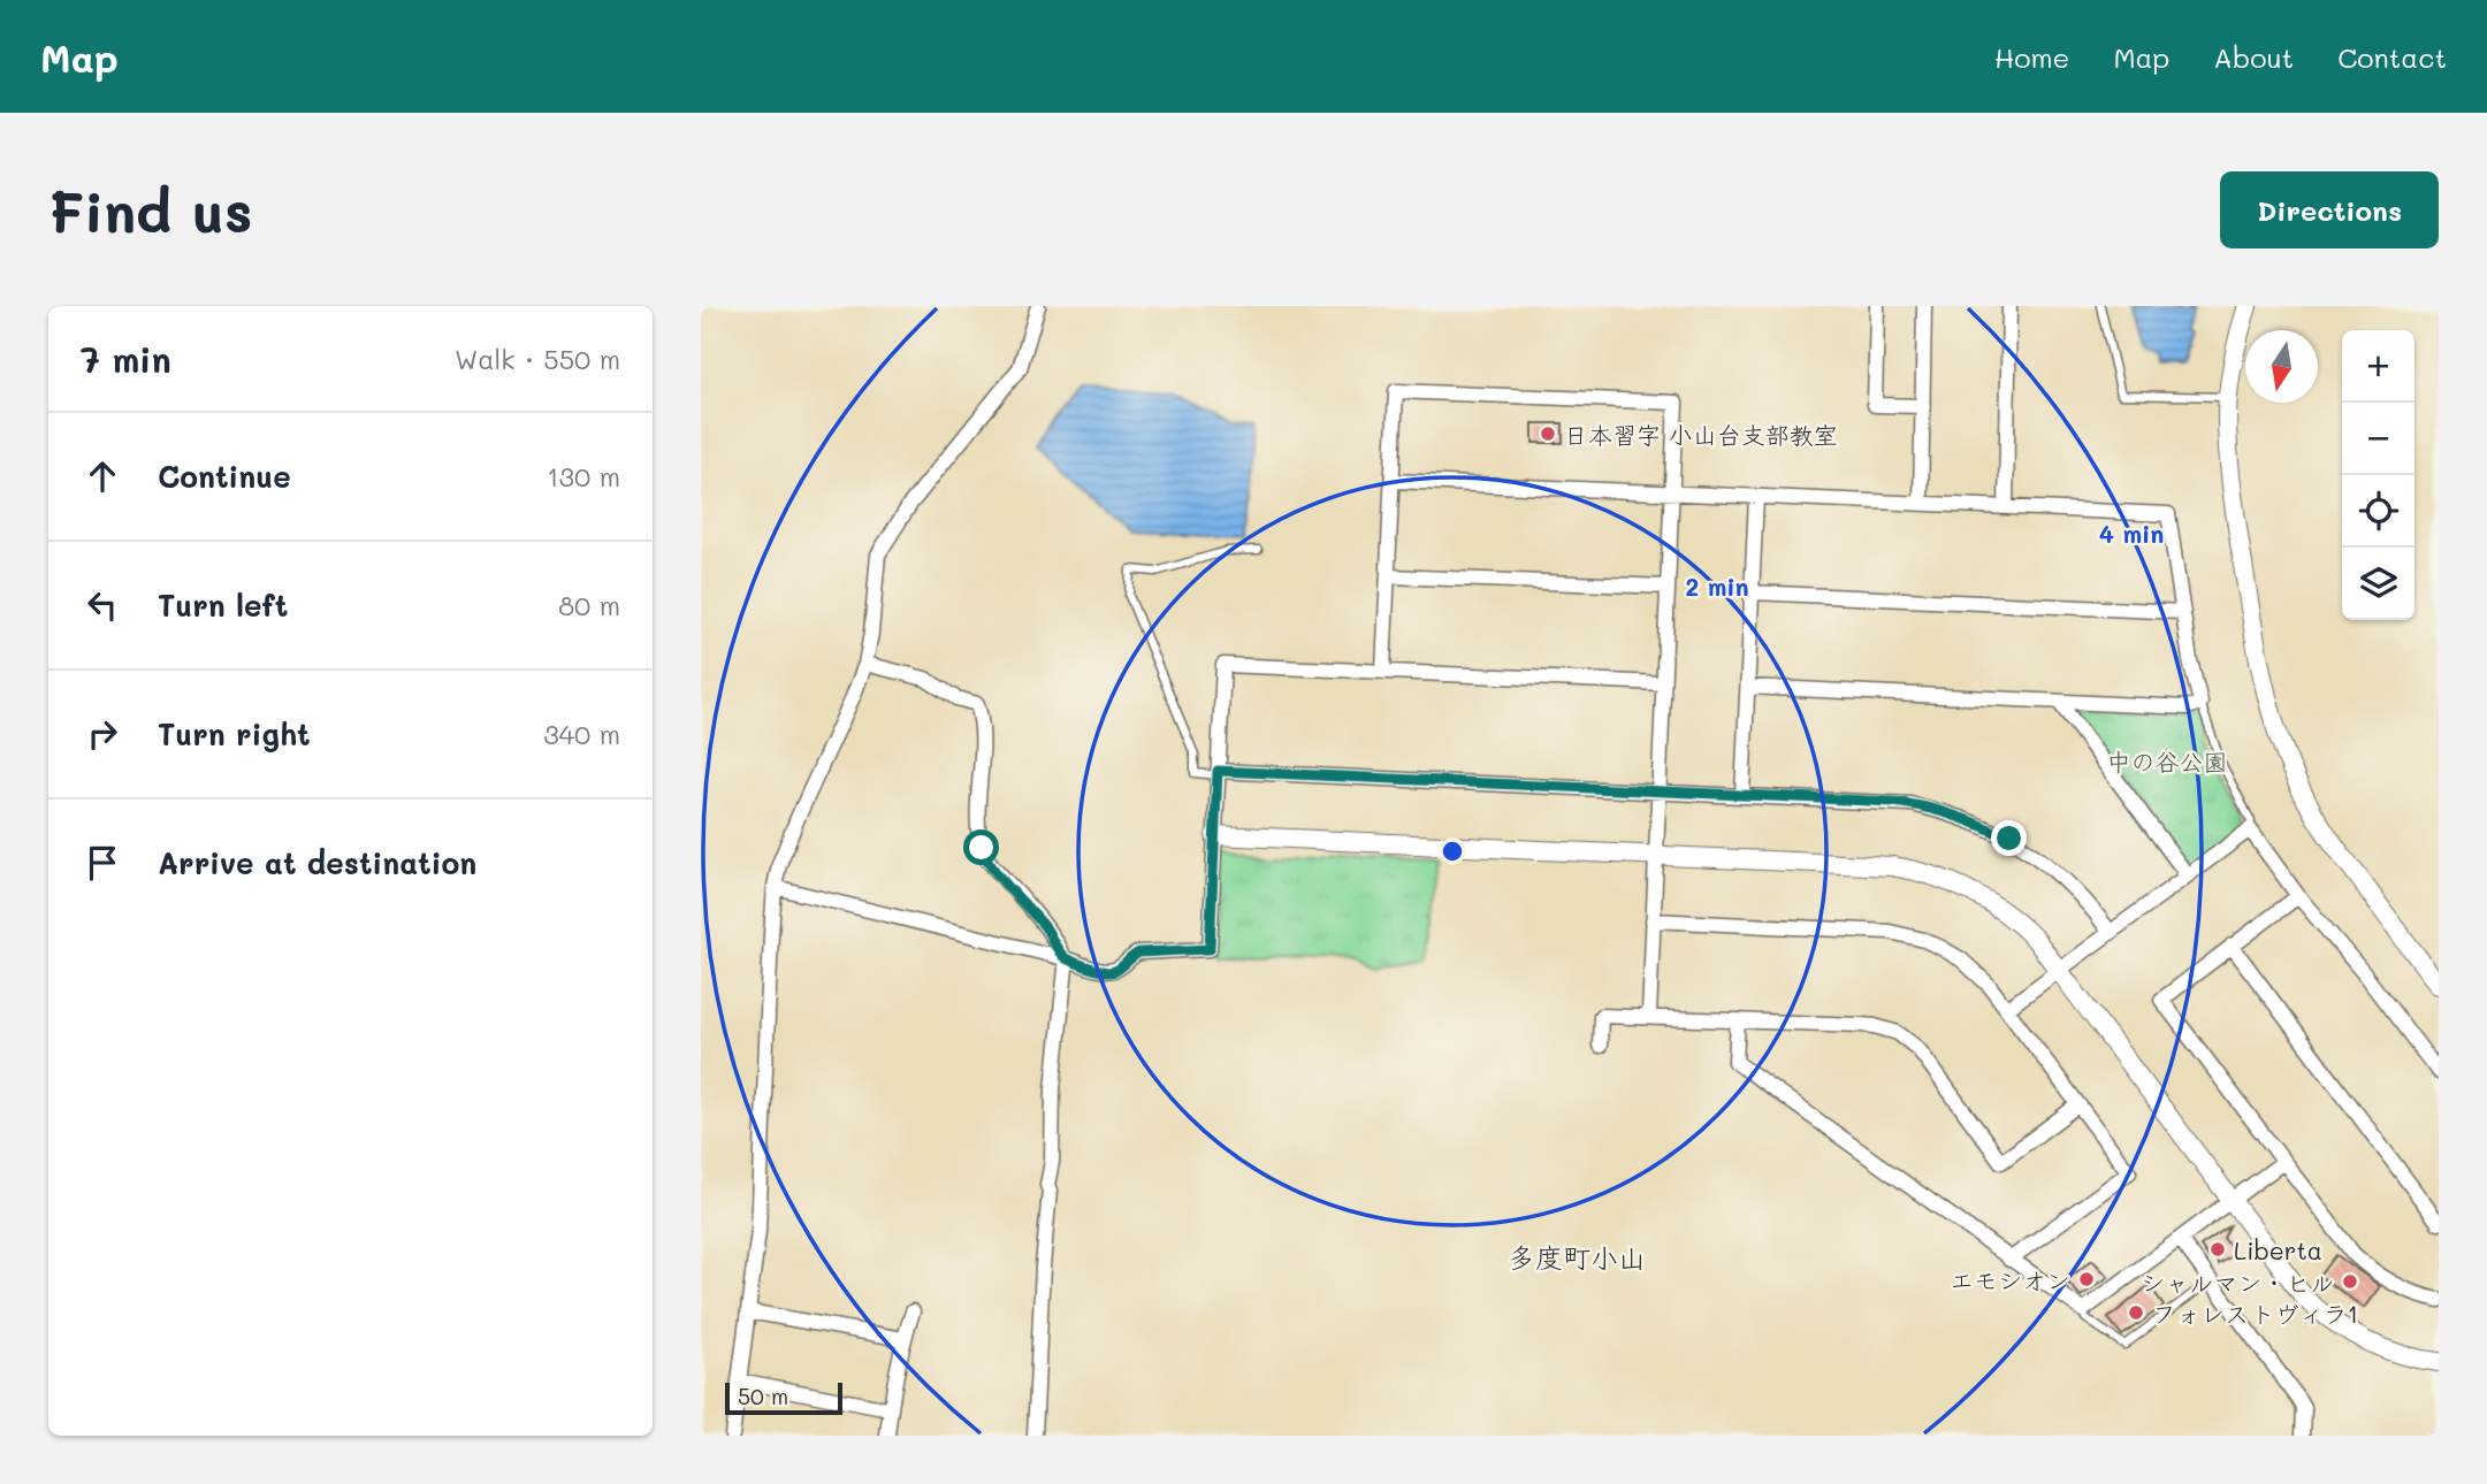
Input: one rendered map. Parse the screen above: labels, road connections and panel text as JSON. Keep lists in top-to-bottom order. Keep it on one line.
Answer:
{"districts":["多度町小山"],"parks":["中の谷公園"],"places":["日本習字 小山台支部教室","Liberta","エモシオン","シャルマン・ヒル","フォレストヴィラ1"],"scale_bar":"50 m","north":"bottom","page":{"header":"Map","nav":["Home","Map","About","Contact"],"buttons":"Directions","title":"Find us","heading":["7 min","Walk · 550 m"],"map_buttons":["+","−"],"list":[["Continue","130 m"],["Turn left","80 m"],["Turn right","340 m"],"Arrive at destination"],"scale":"50 m"},"rings":["4 min","2 min"]}
